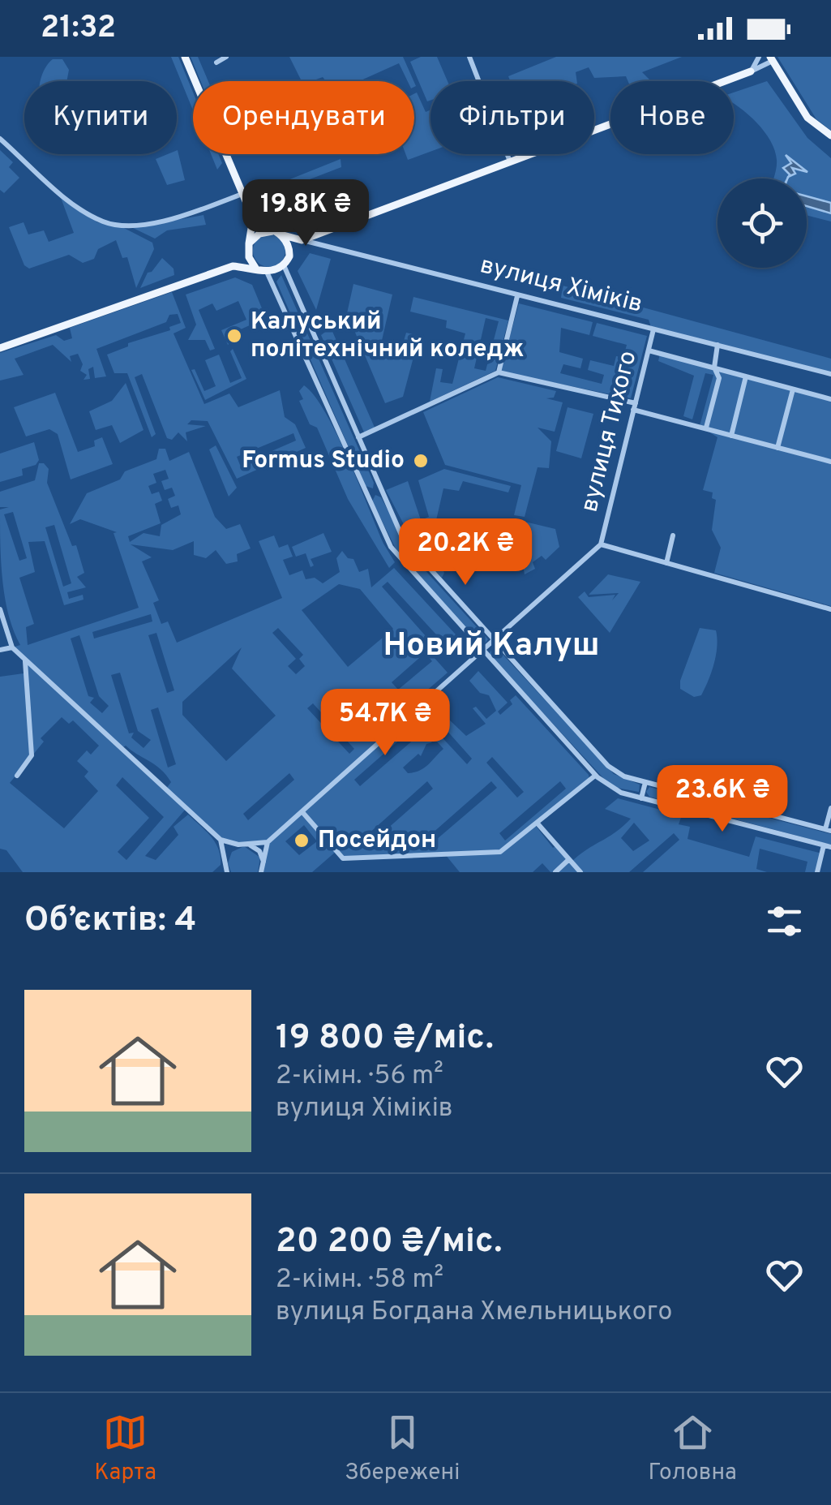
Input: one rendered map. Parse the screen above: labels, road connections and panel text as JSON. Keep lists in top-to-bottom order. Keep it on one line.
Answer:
{"streets":{"street":["вулиця Хіміків","вулиця Тихого"]},"crossings":[["вулиця Хіміків","вулиця Тихого"]],"districts":["Новий Калуш"],"places":["Калуський політехнічний коледж","Formus Studio","Посейдон"],"page":{"status":"21:32","chip":["Купити","Орендувати","Фільтри","Нове"],"price":["19.8K ₴","20.2K ₴","54.7K ₴","23.6K ₴"],"heading":"Об’єктів: 4","list":[{"name":"19 800 ₴/міс.","note":"2-кімн. · 56 m² · вулиця Хіміків"},{"name":"20 200 ₴/міс.","note":"2-кімн. · 58 m² · вулиця Богдана Хмельницького"}],"tabs":["Карта","Збережені","Головна"]}}
